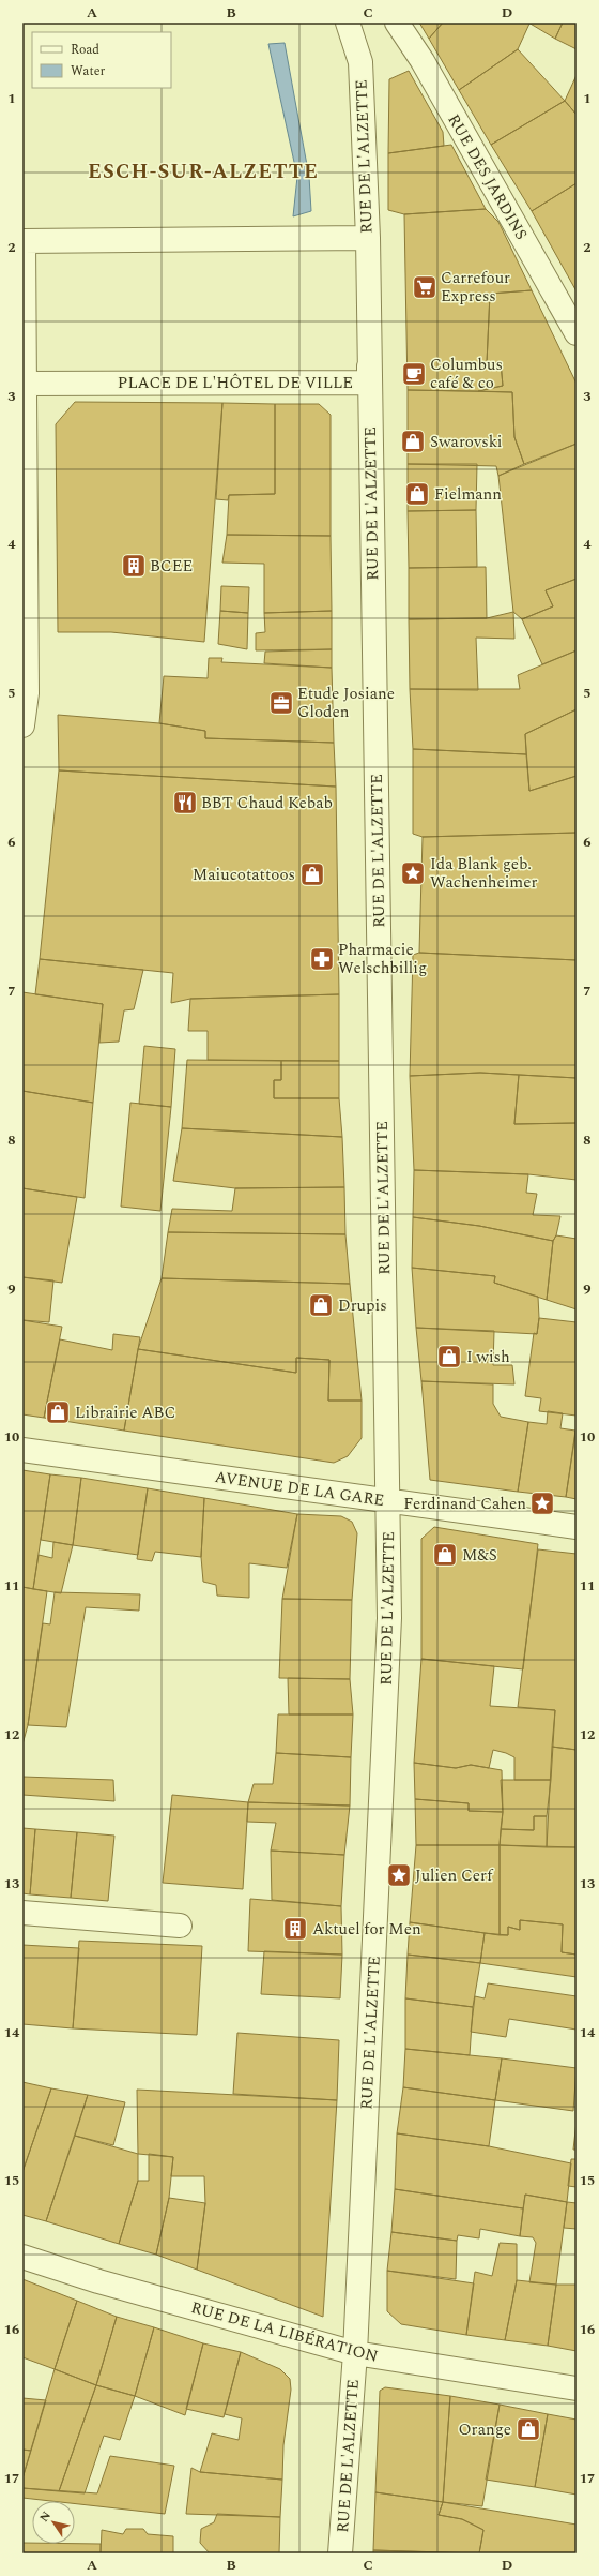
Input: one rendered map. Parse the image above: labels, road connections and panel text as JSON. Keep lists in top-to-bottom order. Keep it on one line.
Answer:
{"streets":{"street":["RUE DE L'ALZETTE","RUE DES JARDINS","PLACE DE L'HÔTEL DE VILLE","AVENUE DE LA GARE","RUE DE LA LIBÉRATION"]},"crossings":[["RUE DE L'ALZETTE","PLACE DE L'HÔTEL DE VILLE"],["RUE DE L'ALZETTE","AVENUE DE LA GARE"],["RUE DE L'ALZETTE","RUE DE LA LIBÉRATION"]],"districts":["ESCH-SUR-ALZETTE"],"places":{"supermarket":["Carrefour Express"],"cafe":["Columbus café & co"],"shop":["Swarovski","Fielmann","Maiucotattoos","Drupis","I wish","Librairie ABC","M&S","Orange"],"building":["BCEE","Aktuel for Men"],"office":["Etude Josiane Gloden"],"restaurant":["BBT Chaud Kebab"],"place":["Ida Blank geb. Wachenheimer","Ferdinand Cahen","Julien Cerf"],"pharmacy":["Pharmacie Welschbillig"]},"legend":["Road","Water"],"north":"top left","grid":{"columns":["A","B","C","D"],"rows":["1","2","3","4","5","6","7","8","9","10","11","12","13","14","15","16","17"]}}
